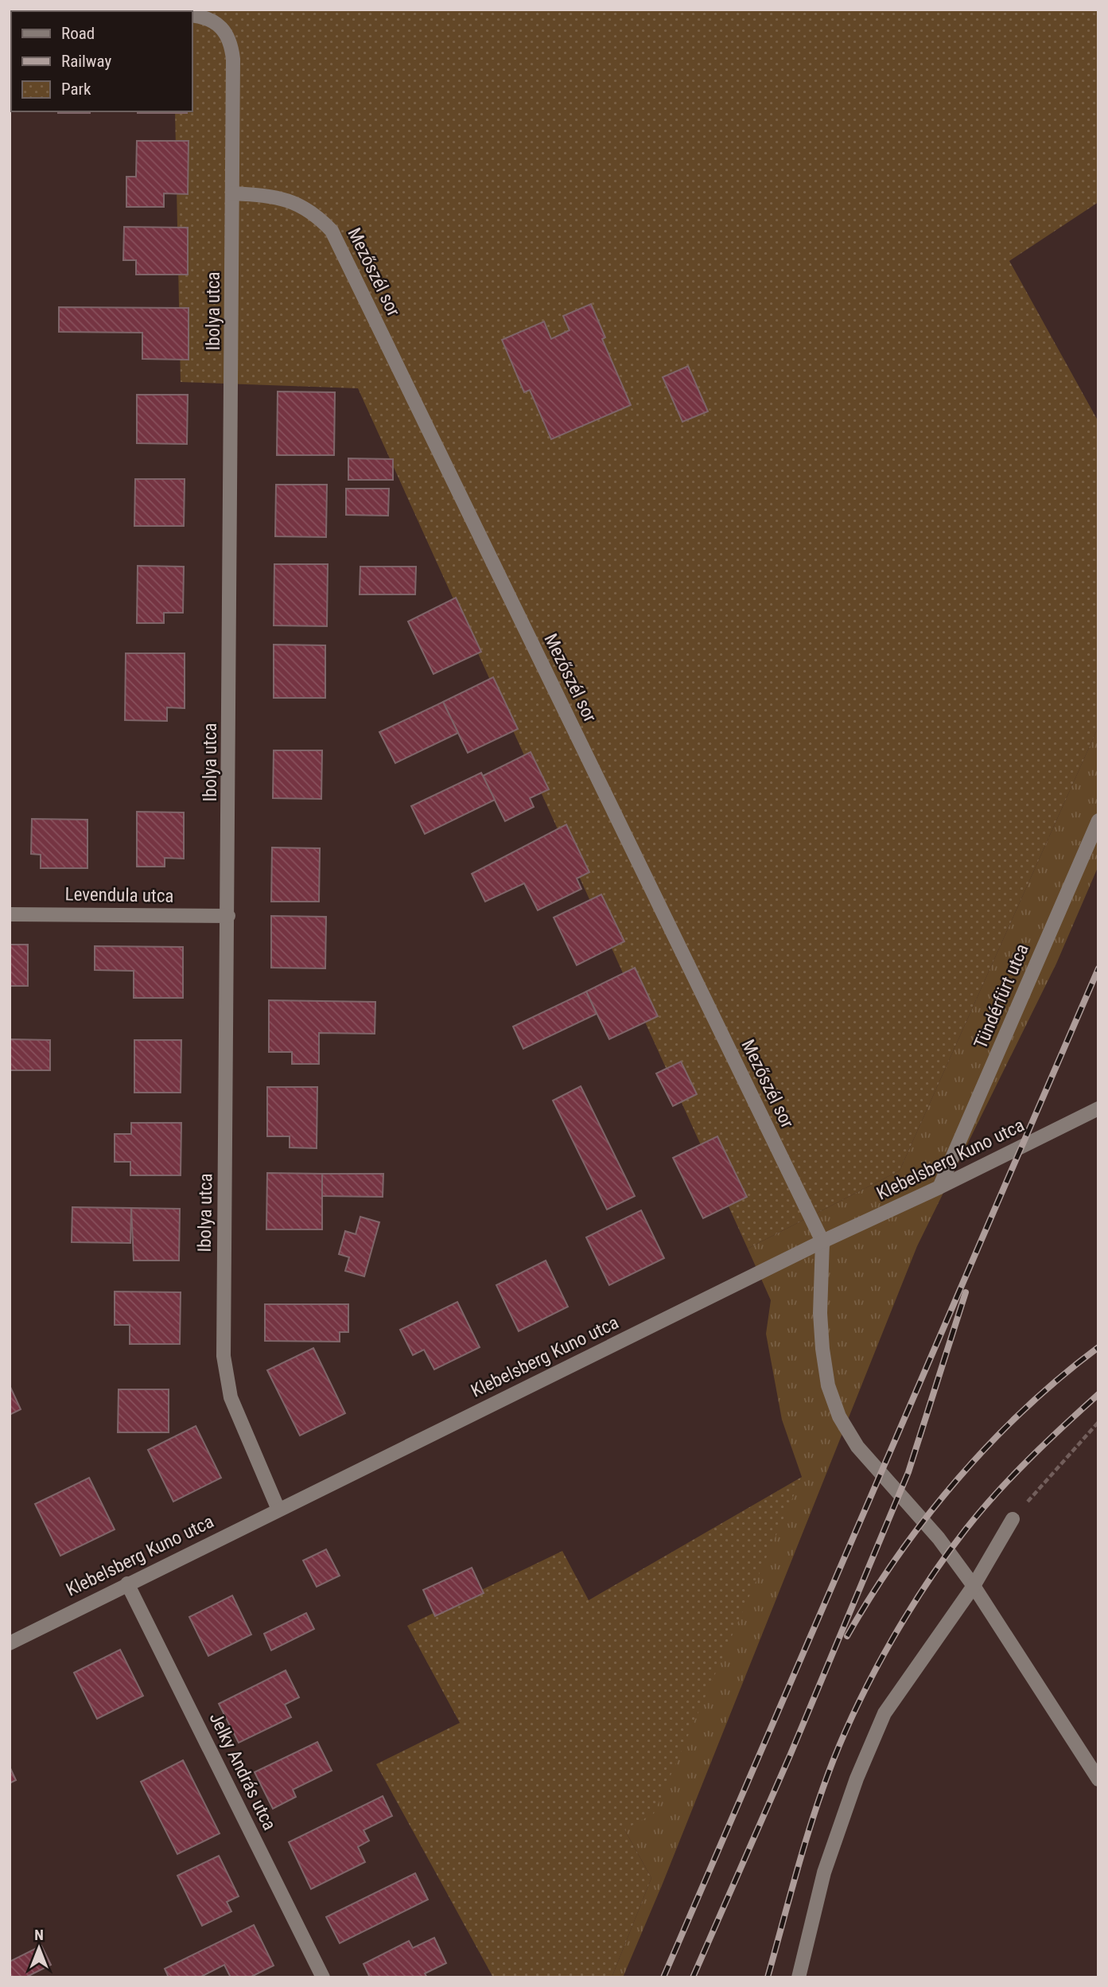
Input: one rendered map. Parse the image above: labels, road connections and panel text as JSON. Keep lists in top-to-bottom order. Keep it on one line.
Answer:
{"streets":{"street":["Mezőszél sor","Ibolya utca","Levendula utca","Tündérfürt utca","Klebelsberg Kuno utca","Jelky András utca"]},"crossings":[["Mezőszél sor","Ibolya utca"],["Mezőszél sor","Klebelsberg Kuno utca"],["Ibolya utca","Levendula utca"],["Ibolya utca","Klebelsberg Kuno utca"],["Tündérfürt utca","Klebelsberg Kuno utca"],["Klebelsberg Kuno utca","Jelky András utca"]],"legend":["Road","Railway","Park"],"north":"top"}
